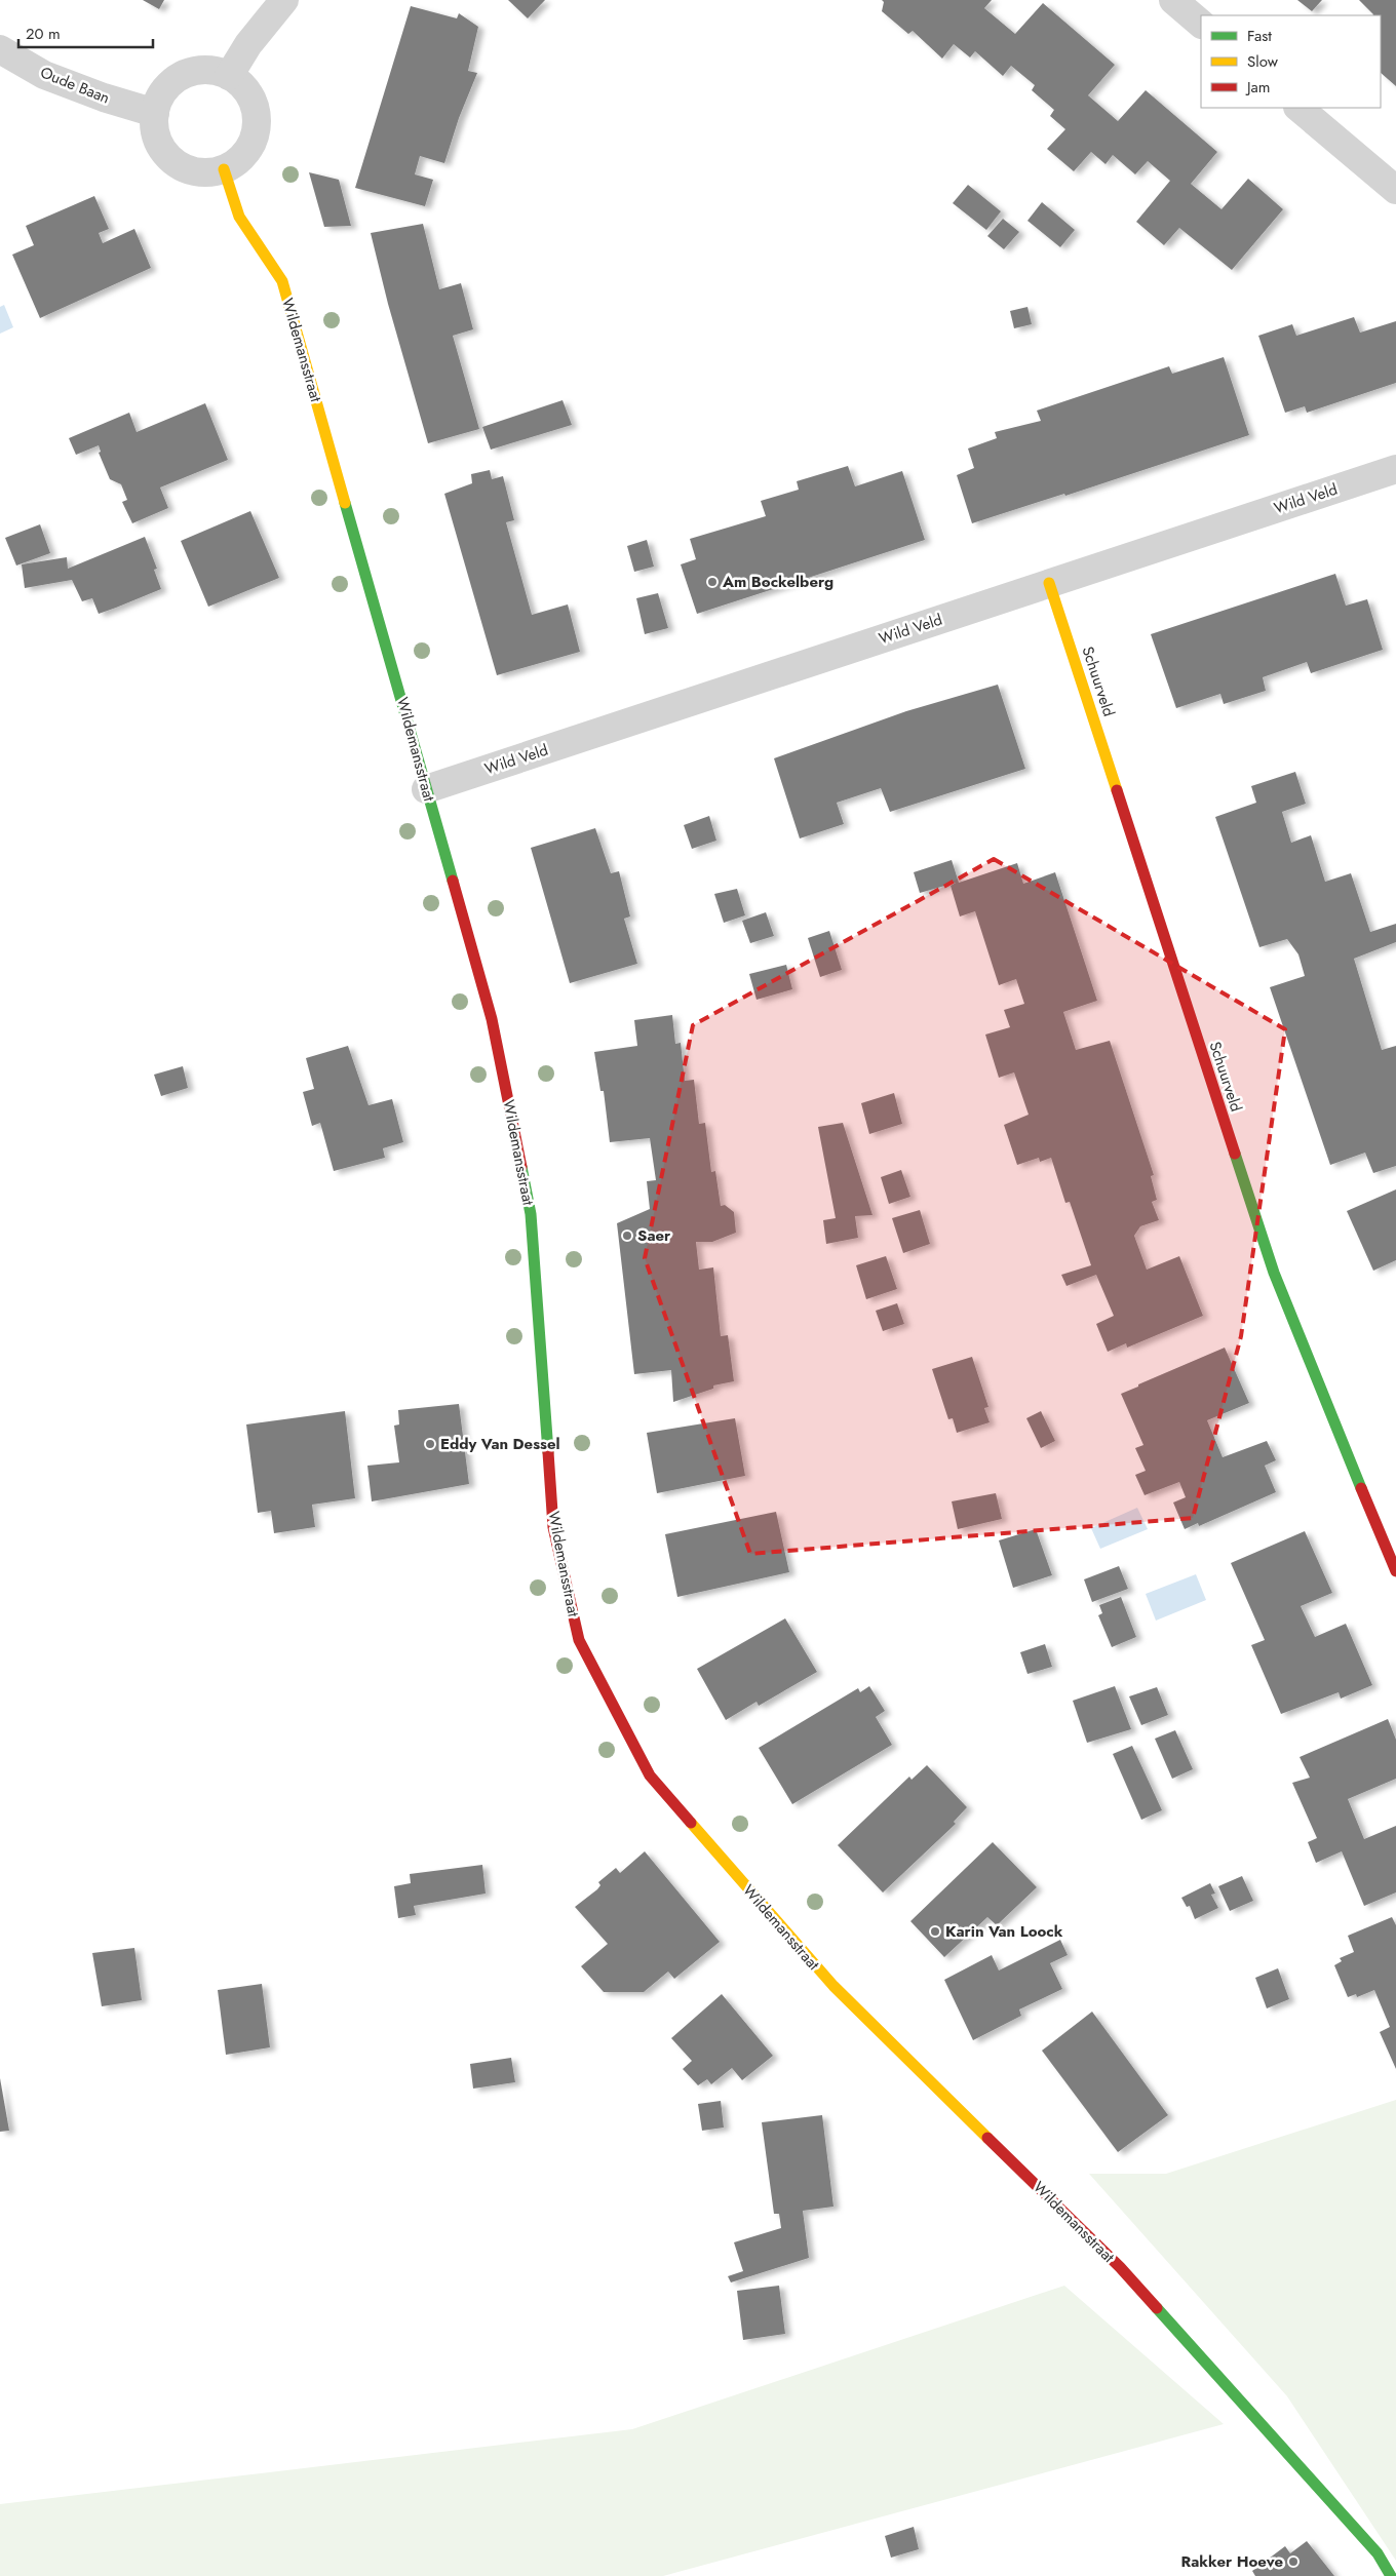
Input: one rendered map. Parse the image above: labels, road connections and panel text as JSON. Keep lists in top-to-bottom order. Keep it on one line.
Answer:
{"streets":{"street":["Oude Baan","Wildemansstraat","Wild Veld","Schuurveld"]},"crossings":[["Oude Baan","Wildemansstraat"],["Wildemansstraat","Wild Veld"],["Wild Veld","Schuurveld"]],"places":["Am Bockelberg","Saer","Eddy Van Dessel","Karin Van Loock","Rakker Hoeve"],"legend":["Fast","Slow","Jam"],"scale_bar":"20 m"}
